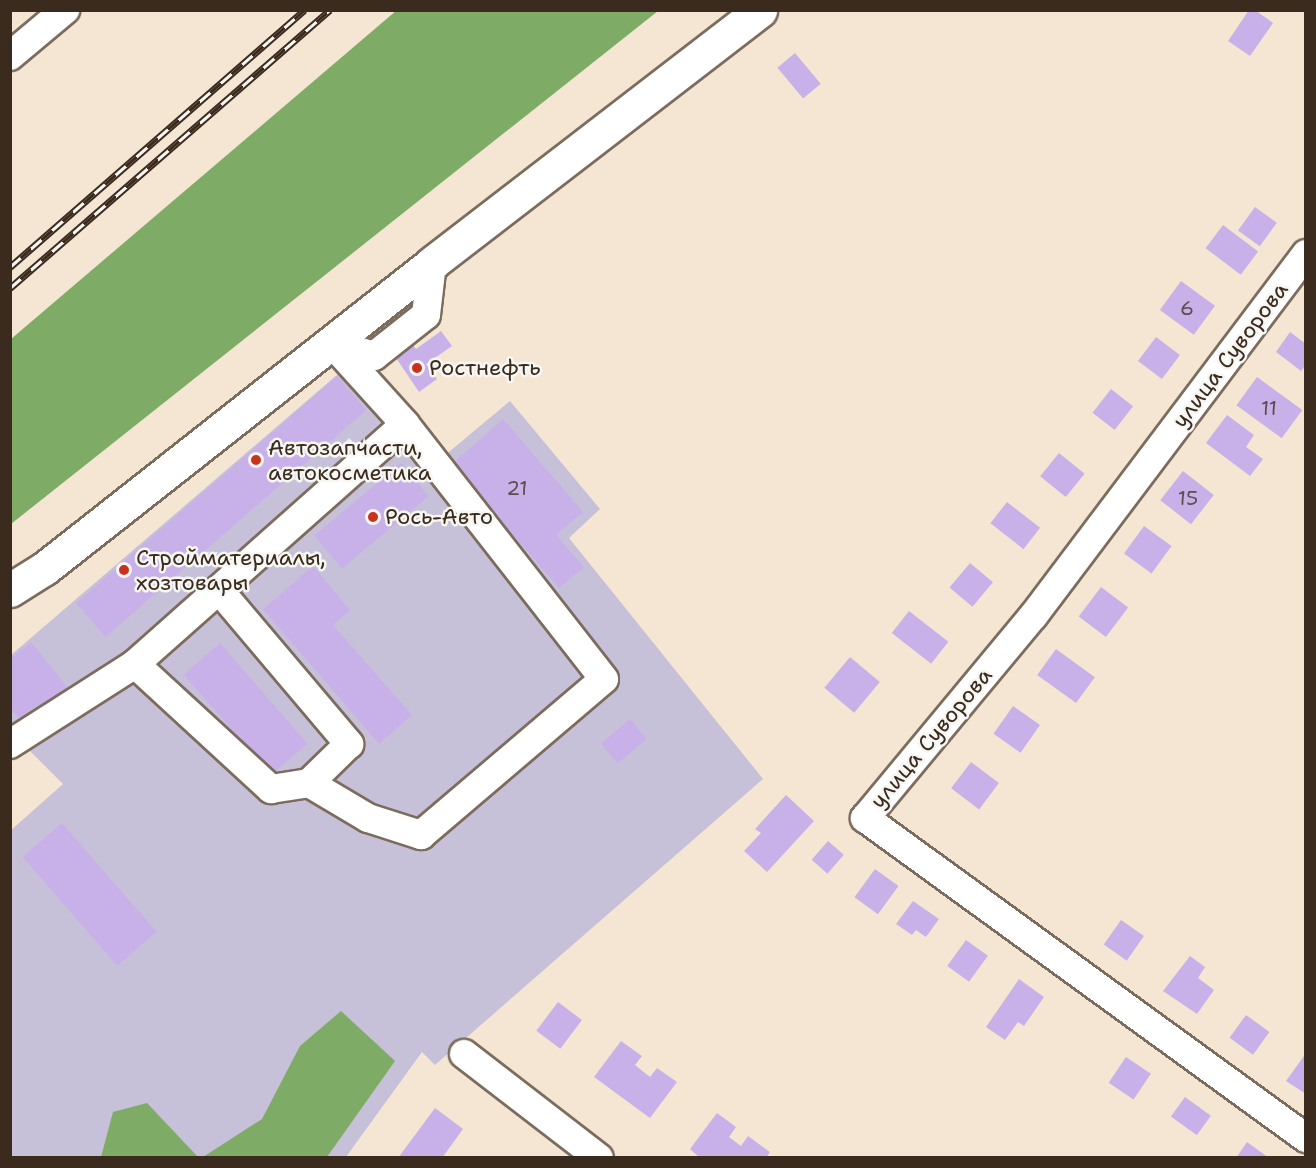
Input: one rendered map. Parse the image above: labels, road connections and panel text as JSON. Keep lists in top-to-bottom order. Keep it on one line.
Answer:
{"streets":{"street":["улица Суворова"]},"places":["Ростнефть","Автозапчасти, автокосметика","Рось-Авто","Стройматериалы, хозтовары"],"house_numbers":["6","11","21","15"]}
